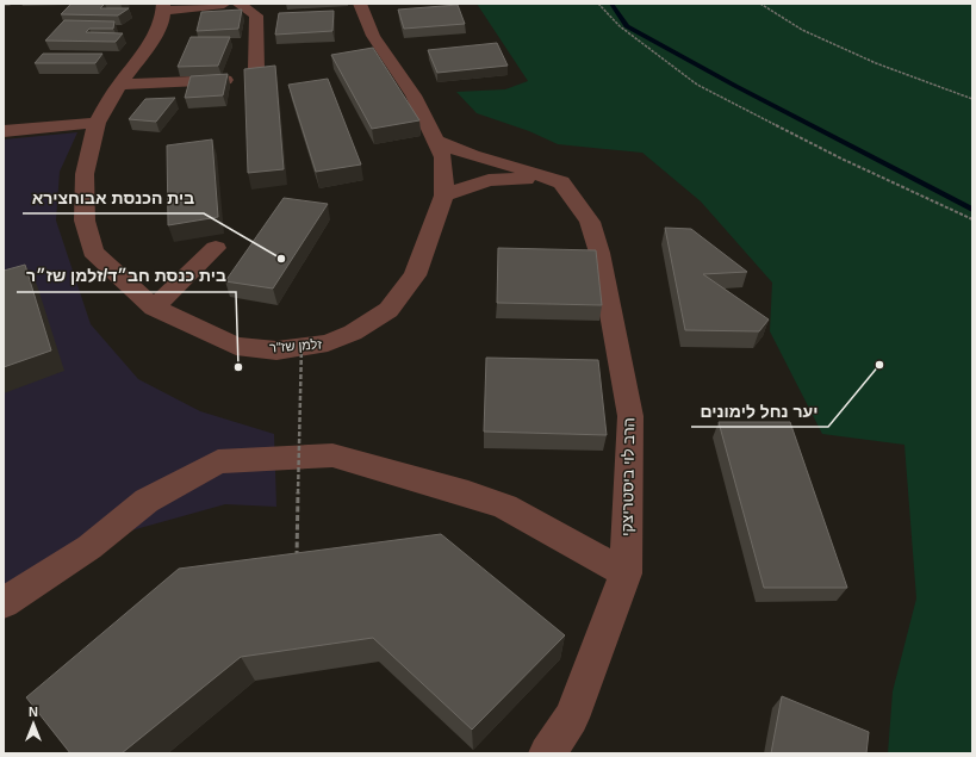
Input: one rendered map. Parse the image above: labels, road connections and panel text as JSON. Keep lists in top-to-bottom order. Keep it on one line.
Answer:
{"streets":{"street":["זלמן שז\"ר","הרב לוי ביסטריצקי"]},"crossings":[["זלמן שז\"ר","הרב לוי ביסטריצקי"]],"places":["בית הכנסת אבוחצירא","יער נחל לימונים","בית כנסת חב״ד/זלמן שז״ר"],"north":"top"}
